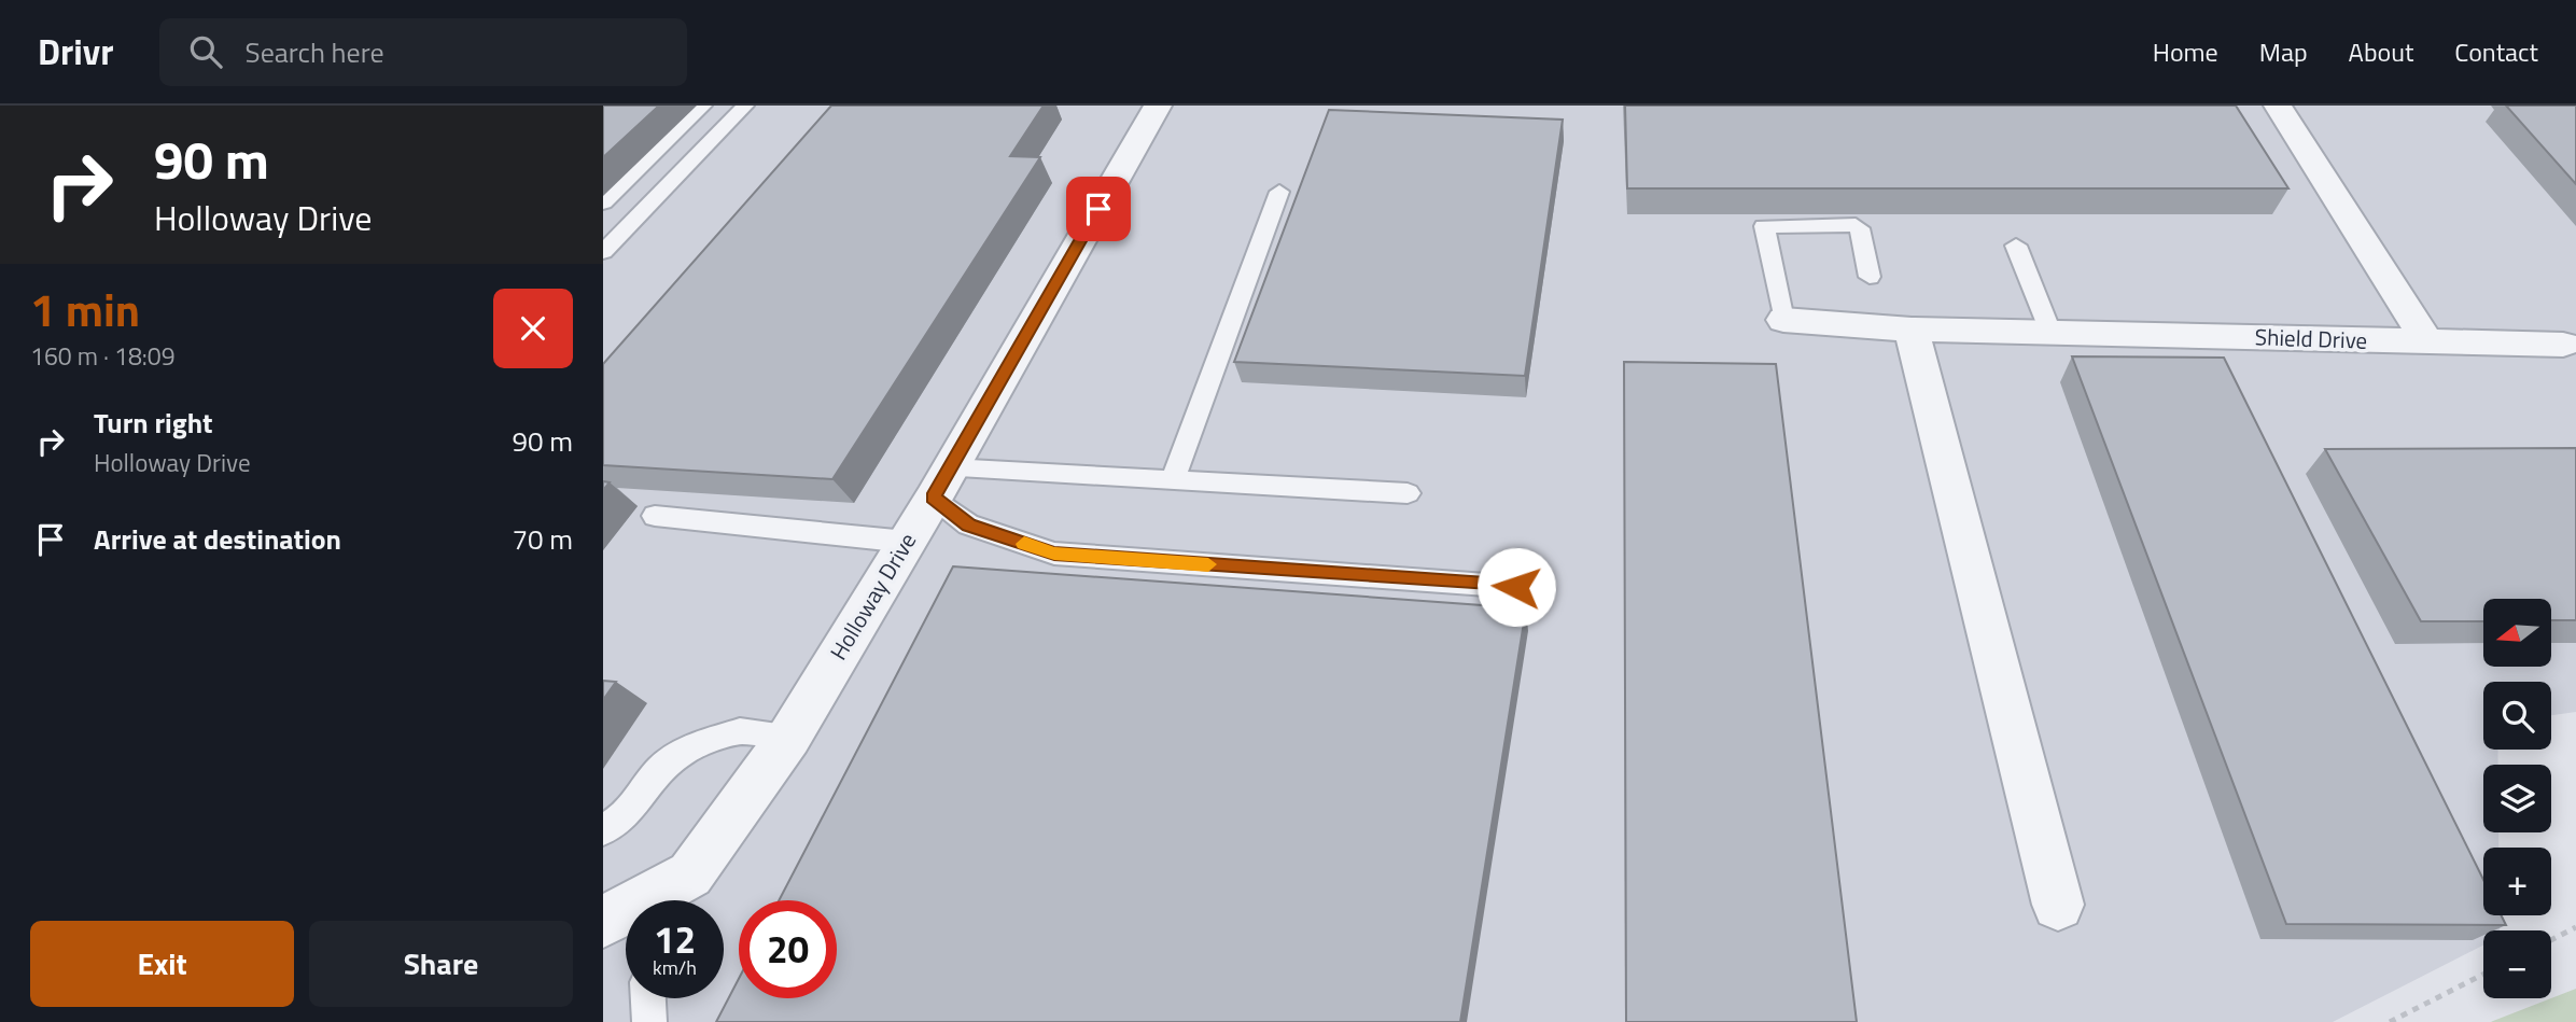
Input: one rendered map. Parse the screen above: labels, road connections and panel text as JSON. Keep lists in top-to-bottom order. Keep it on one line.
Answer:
{"streets":{"street":["Shield Drive","Holloway Drive"]},"north":"left","page":{"header":"Drivr","search":"Search here","nav":["Home","Map","About","Contact"],"turn":["90 m","Holloway Drive"],"heading":["1 min","160 m · 18:09"],"list":[{"name":"Turn right","note":"Holloway Drive","value":"90 m"},{"name":"Arrive at destination","value":"70 m"}],"map_buttons":["+","−"],"speed":"12 km/h","limit":"20","buttons":["Exit","Share"]}}
